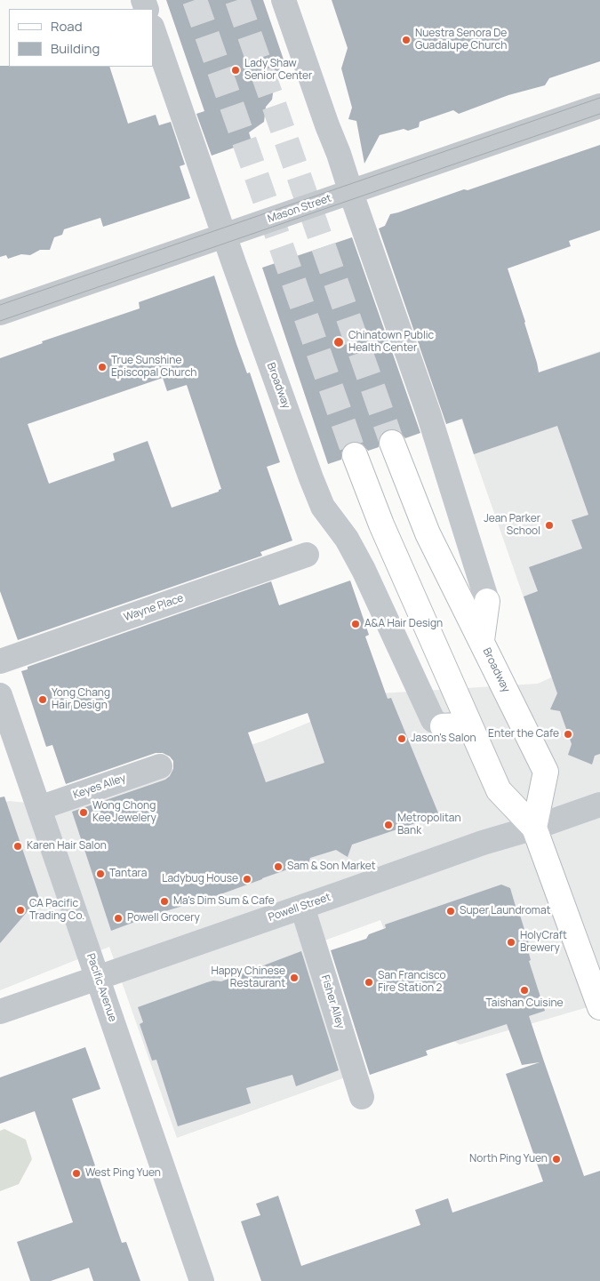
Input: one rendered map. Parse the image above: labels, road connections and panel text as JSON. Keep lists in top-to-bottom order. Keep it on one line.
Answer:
{"streets":{"main road":["Broadway"],"street":["Mason Street","Wayne Place","Keyes Alley","Powell Street","Pacific Avenue","Fisher Alley"]},"crossings":[["Mason Street","Broadway"],["Broadway","Powell Street"],["Keyes Alley","Pacific Avenue"],["Powell Street","Pacific Avenue"],["Powell Street","Fisher Alley"]],"places":["Nuestra Senora De Guadalupe Church","Lady Shaw Senior Center","Chinatown Public Health Center","True Sunshine Episcopal Church","Jean Parker School","A&A Hair Design","Yong Chang Hair Design","Enter the Cafe","Jason's Salon","Wong Chong Kee Jewelery","Metropolitan Bank","Karen Hair Salon","Sam & Son Market","Tantara","Ladybug House","Ma's Dim Sum & Cafe","CA Pacific Trading Co.","Super Laundromat","Powell Grocery","HolyCraft Brewery","Happy Chinese Restaurant","San Francisco Fire Station 2","Taishan Cuisine","North Ping Yuen","West Ping Yuen"],"legend":["Road","Building"]}
